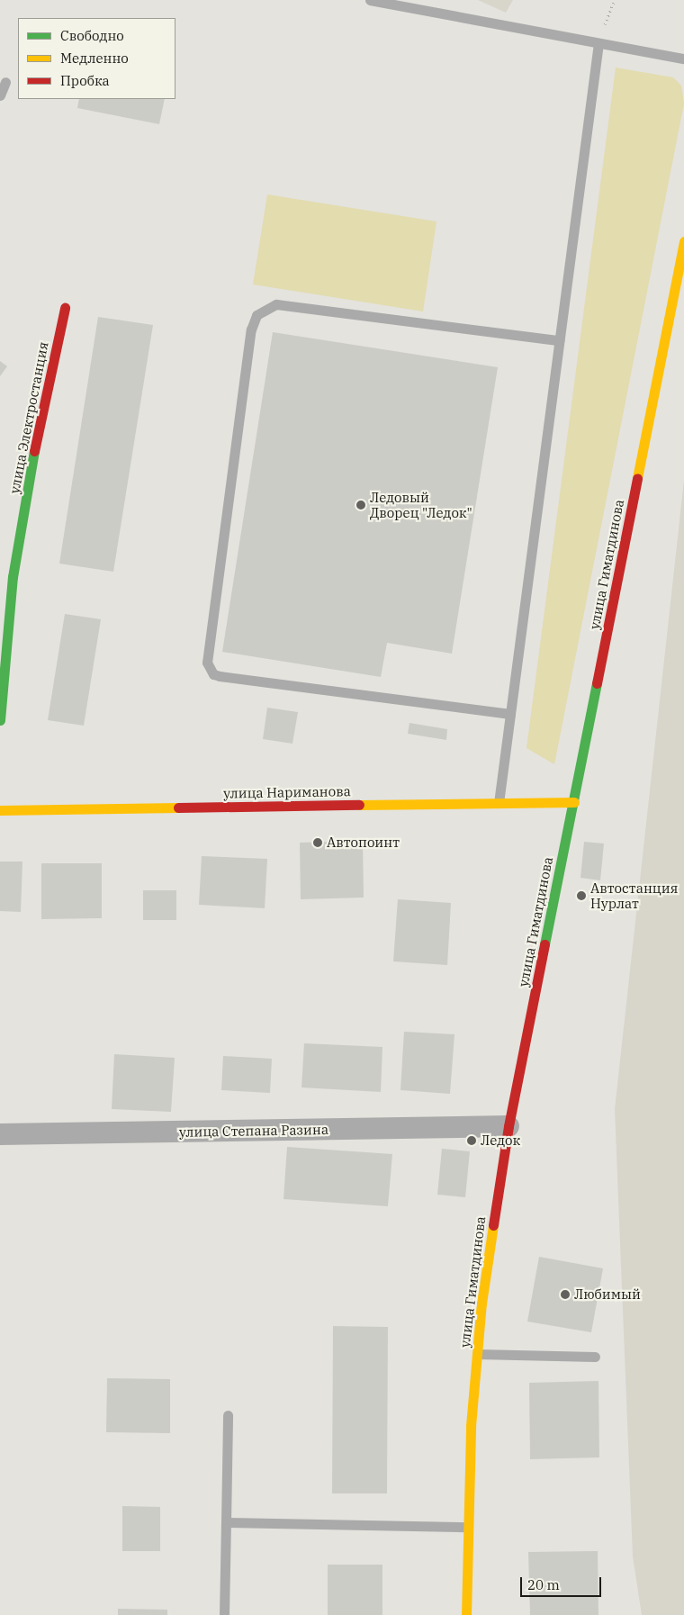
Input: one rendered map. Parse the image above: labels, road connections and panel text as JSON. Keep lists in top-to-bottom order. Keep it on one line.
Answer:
{"streets":{"main road":["улица Электростанция","улица Гиматдинова","улица Нариманова"],"street":["улица Степана Разина"]},"crossings":[["улица Гиматдинова","улица Нариманова"],["улица Гиматдинова","улица Степана Разина"]],"places":["Ледовый Дворец \"Ледок\"","Автопоинт","Автостанция Нурлат","Ледок","Любимый"],"legend":["Свободно","Медленно","Пробка"],"scale_bar":"20 m"}
